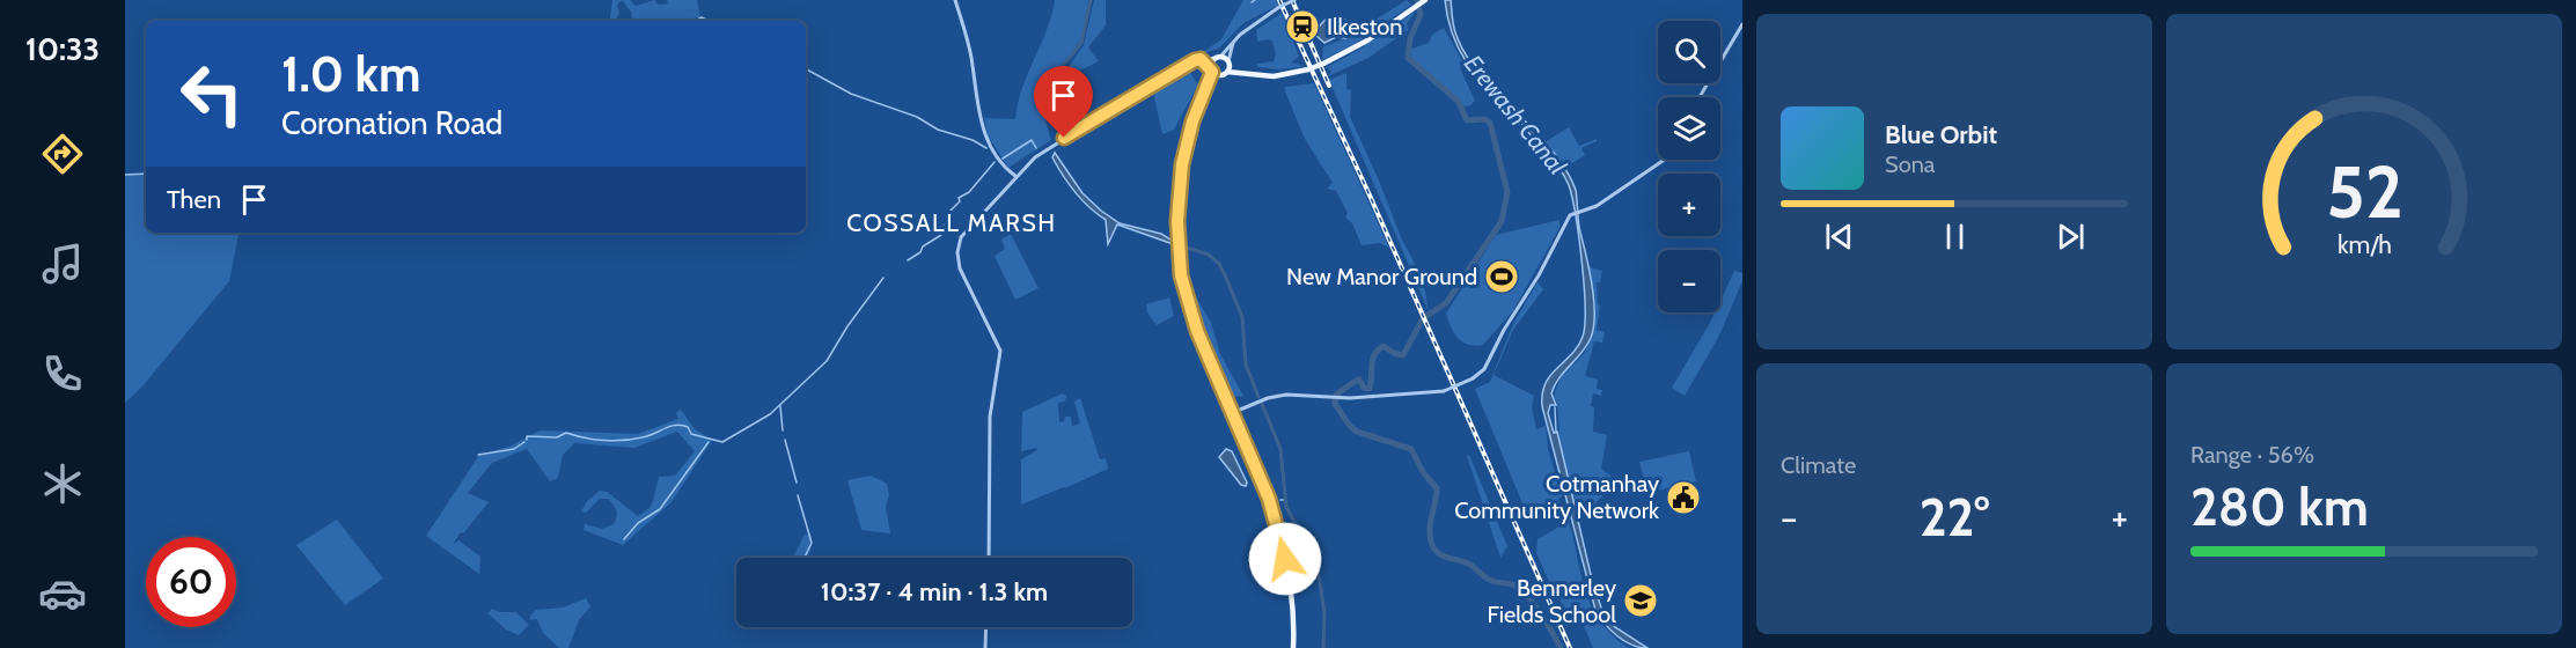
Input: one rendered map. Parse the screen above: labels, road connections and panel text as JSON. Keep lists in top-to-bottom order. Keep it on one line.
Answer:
{"districts":["COSSALL MARSH"],"water":["Erewash Canal"],"places":{"station":["Ilkeston"],"sports":["New Manor Ground"],"public building":["Cotmanhay Community Network"],"school or university":["Bennerley Fields School"]},"page":{"tabs":"10:33","map_buttons":["+","−"],"turn":["1.0 km","Coronation Road"],"song":["Blue Orbit","Sona"],"then":"Then","tile":["Climate",["Range · 56%","280 km"]],"heat":["−","22°","+"],"limit":"60","trip":"10:37 · 4 min · 1.3 km","gauge":["52","km/h"]}}
